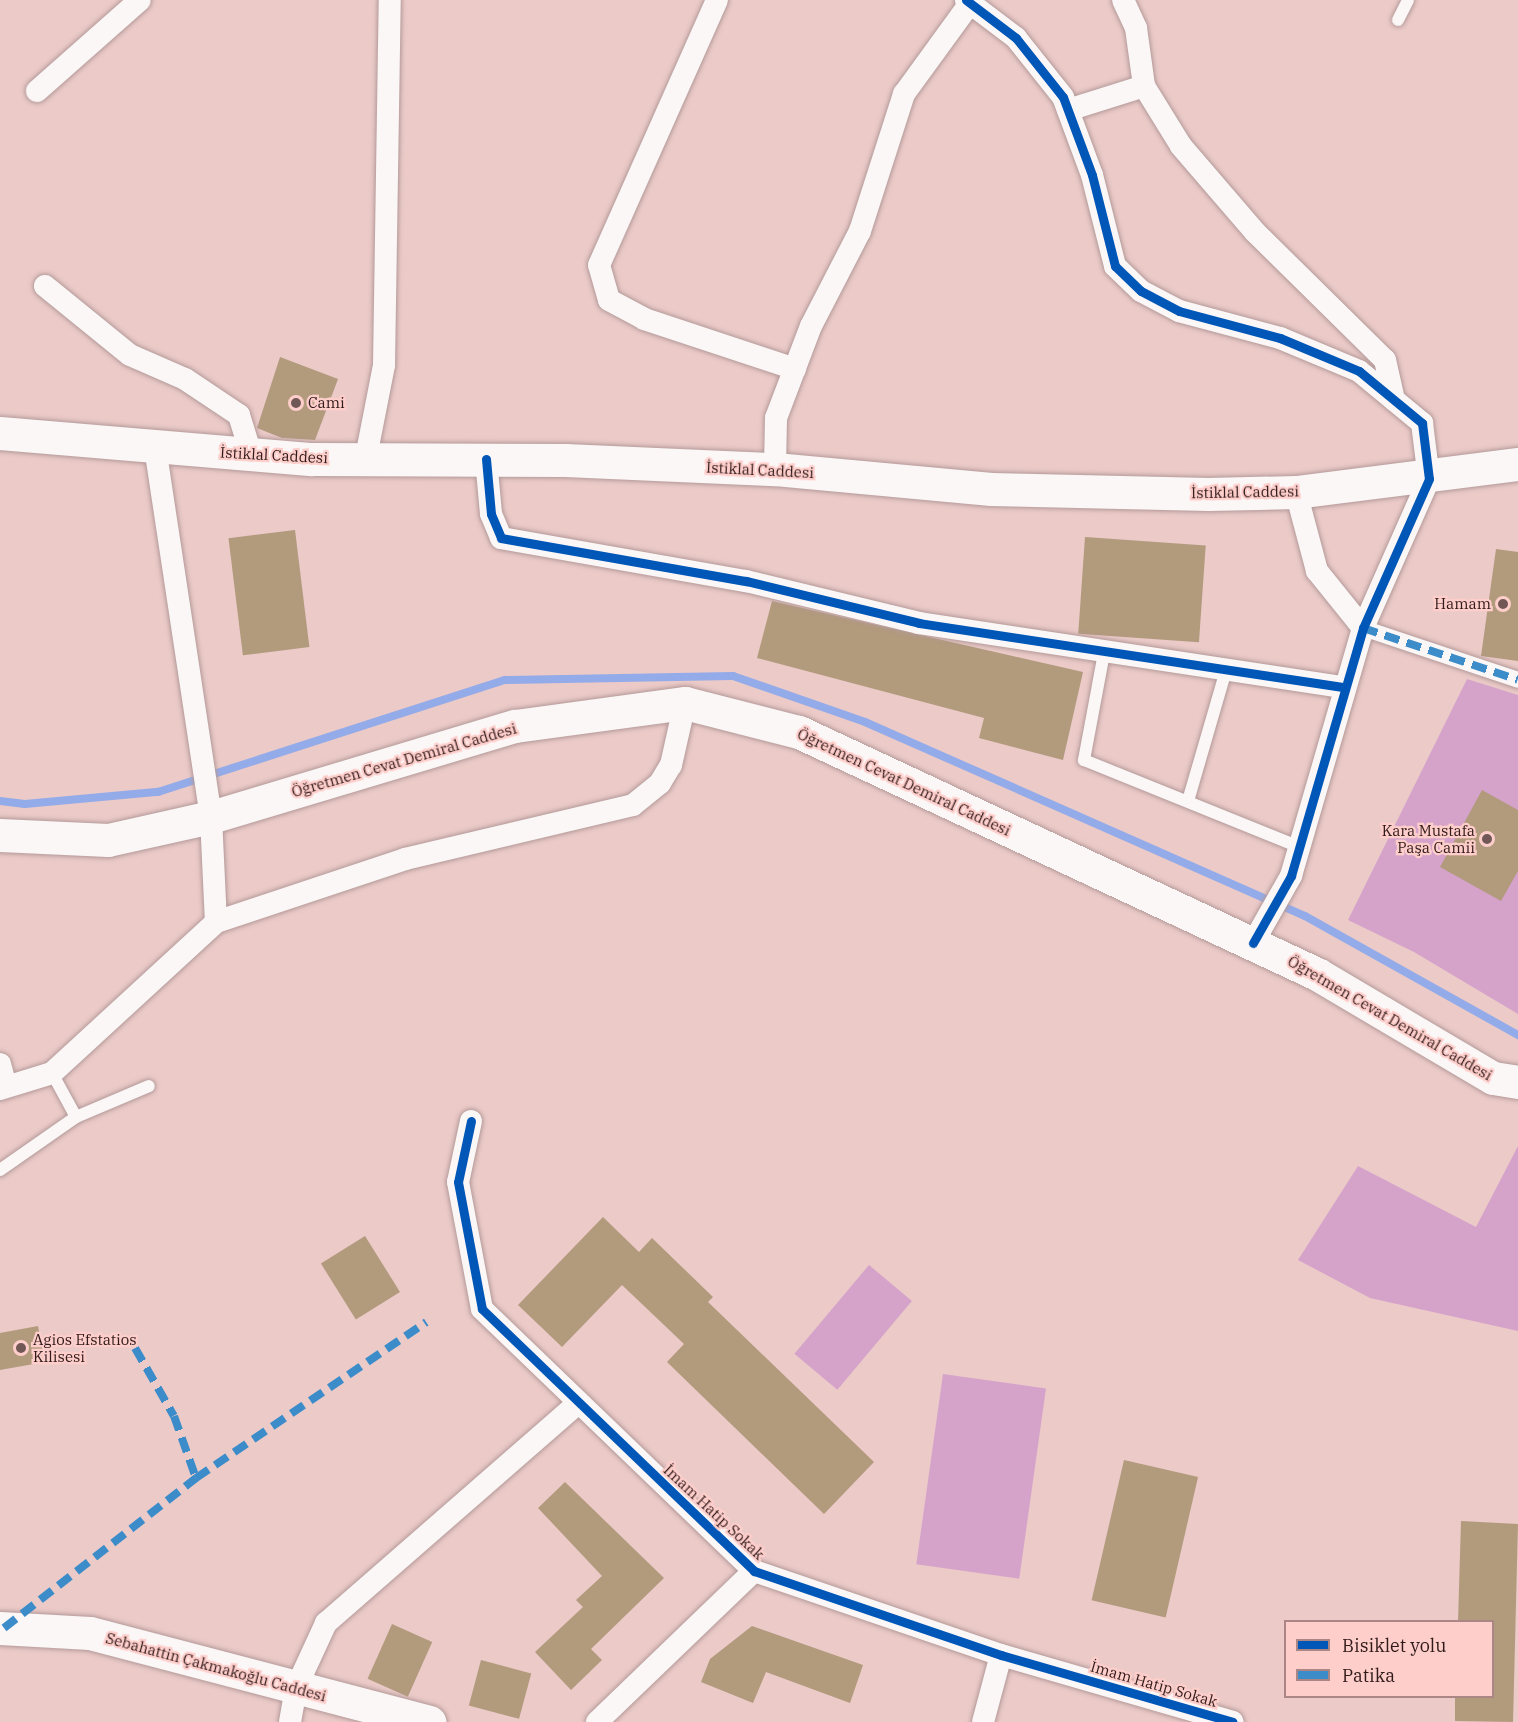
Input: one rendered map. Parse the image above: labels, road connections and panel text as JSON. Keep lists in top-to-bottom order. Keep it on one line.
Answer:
{"streets":{"main road":["İstiklal Caddesi","Öğretmen Cevat Demiral Caddesi","Sebahattin Çakmakoğlu Caddesi"],"street":["İmam Hatip Sokak"]},"places":["Cami","Hamam","Kara Mustafa Paşa Camii","Agios Efstatios Kilisesi"],"legend":["Bisiklet yolu","Patika"]}
